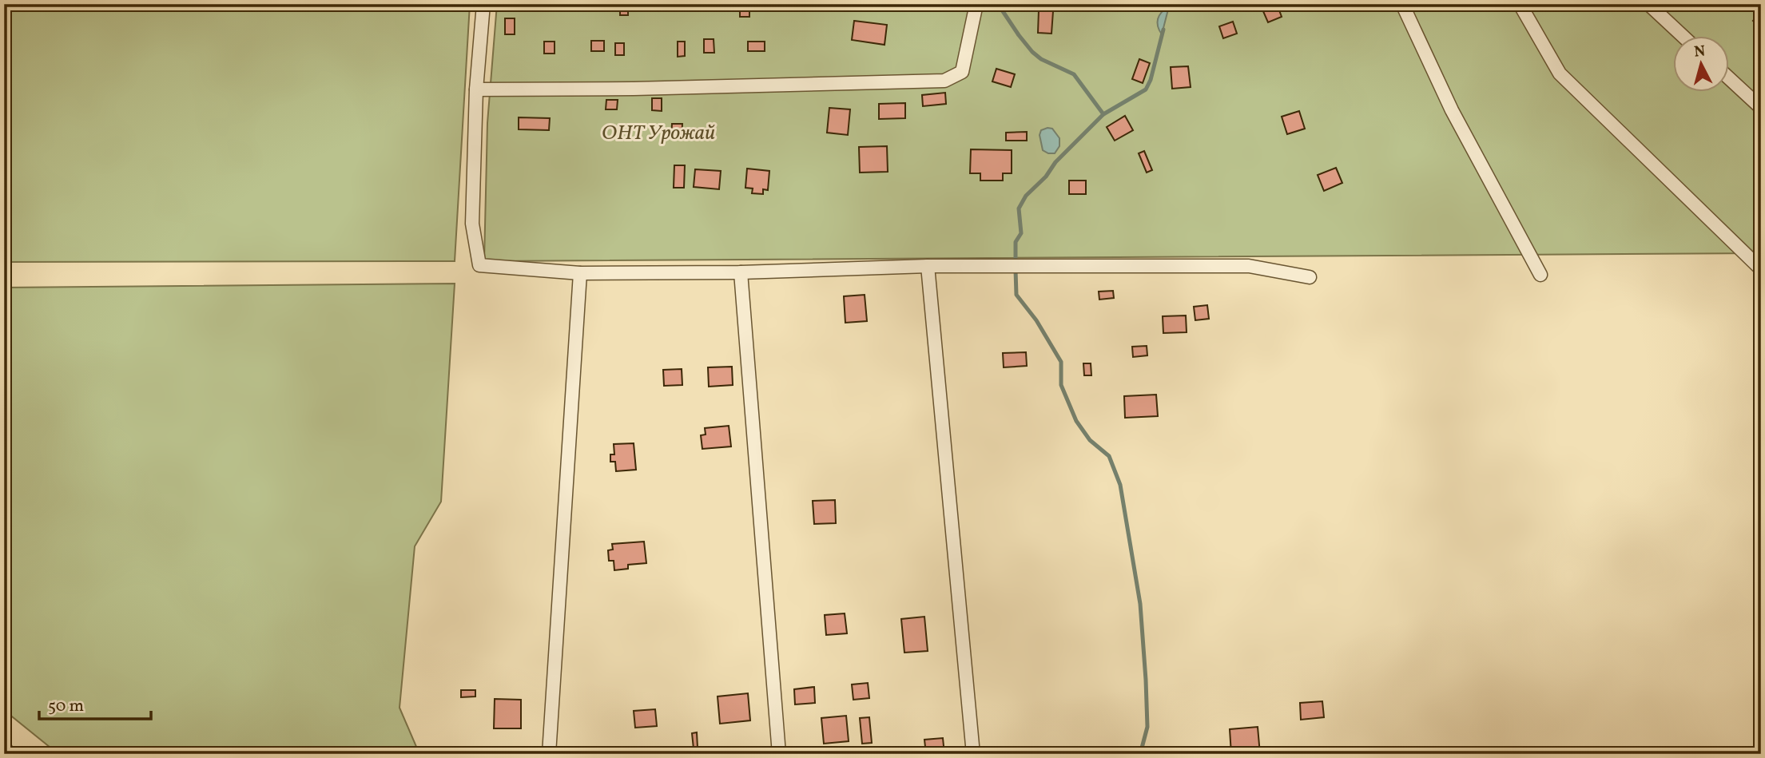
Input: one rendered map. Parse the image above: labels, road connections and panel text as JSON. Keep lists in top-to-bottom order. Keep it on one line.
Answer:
{"parks":["ОНТ Урожай"],"scale_bar":"50 m","north":"top"}
